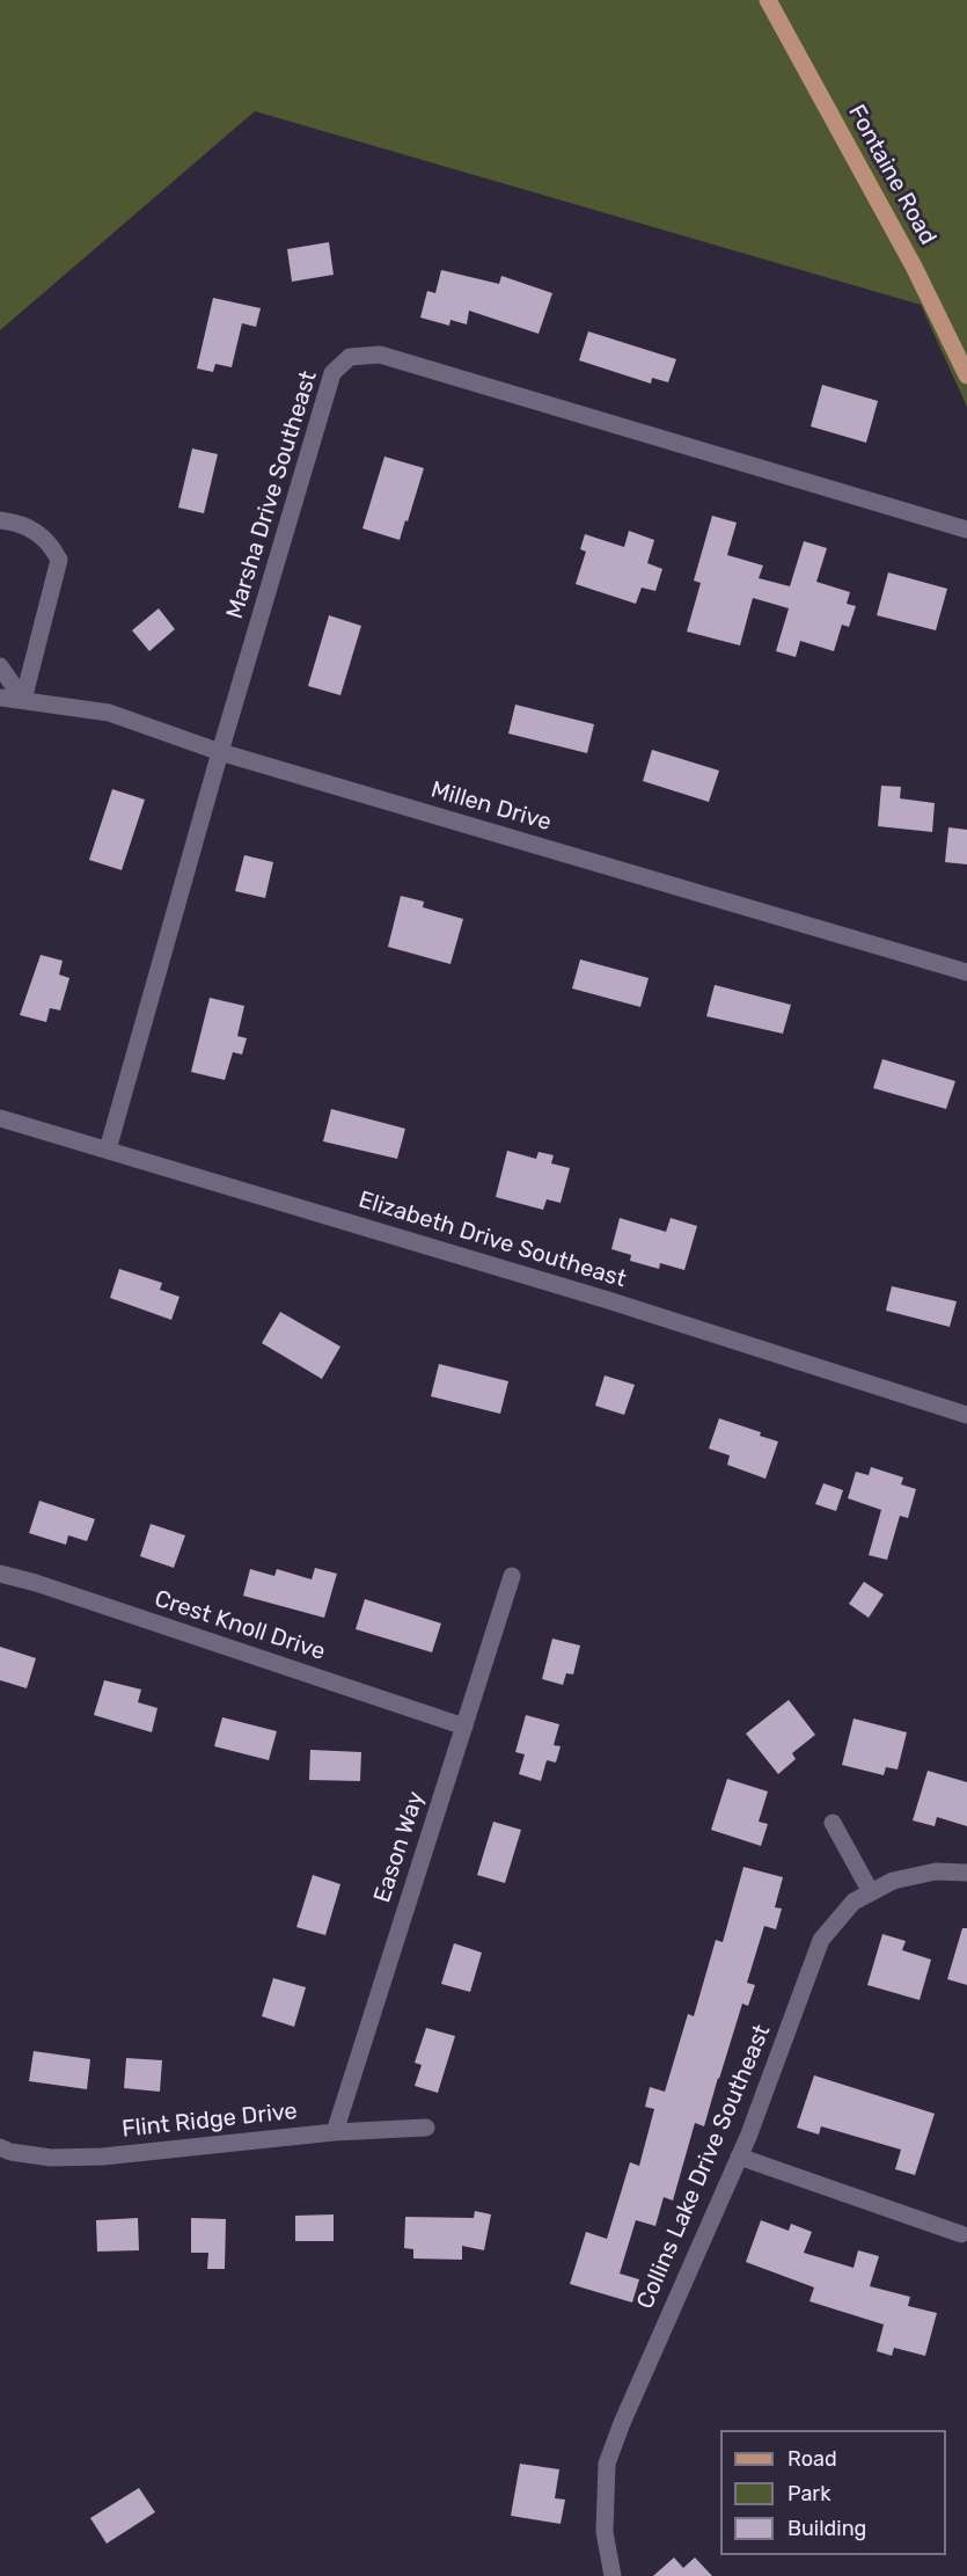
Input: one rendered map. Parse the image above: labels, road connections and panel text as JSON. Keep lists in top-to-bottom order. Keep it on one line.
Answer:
{"streets":{"main road":["Fontaine Road"],"street":["Marsha Drive Southeast","Millen Drive","Elizabeth Drive Southeast","Crest Knoll Drive","Eason Way","Flint Ridge Drive","Collins Lake Drive Southeast"]},"crossings":[["Marsha Drive Southeast","Millen Drive"],["Marsha Drive Southeast","Elizabeth Drive Southeast"],["Crest Knoll Drive","Eason Way"],["Eason Way","Flint Ridge Drive"]],"legend":["Road","Park","Building"]}
